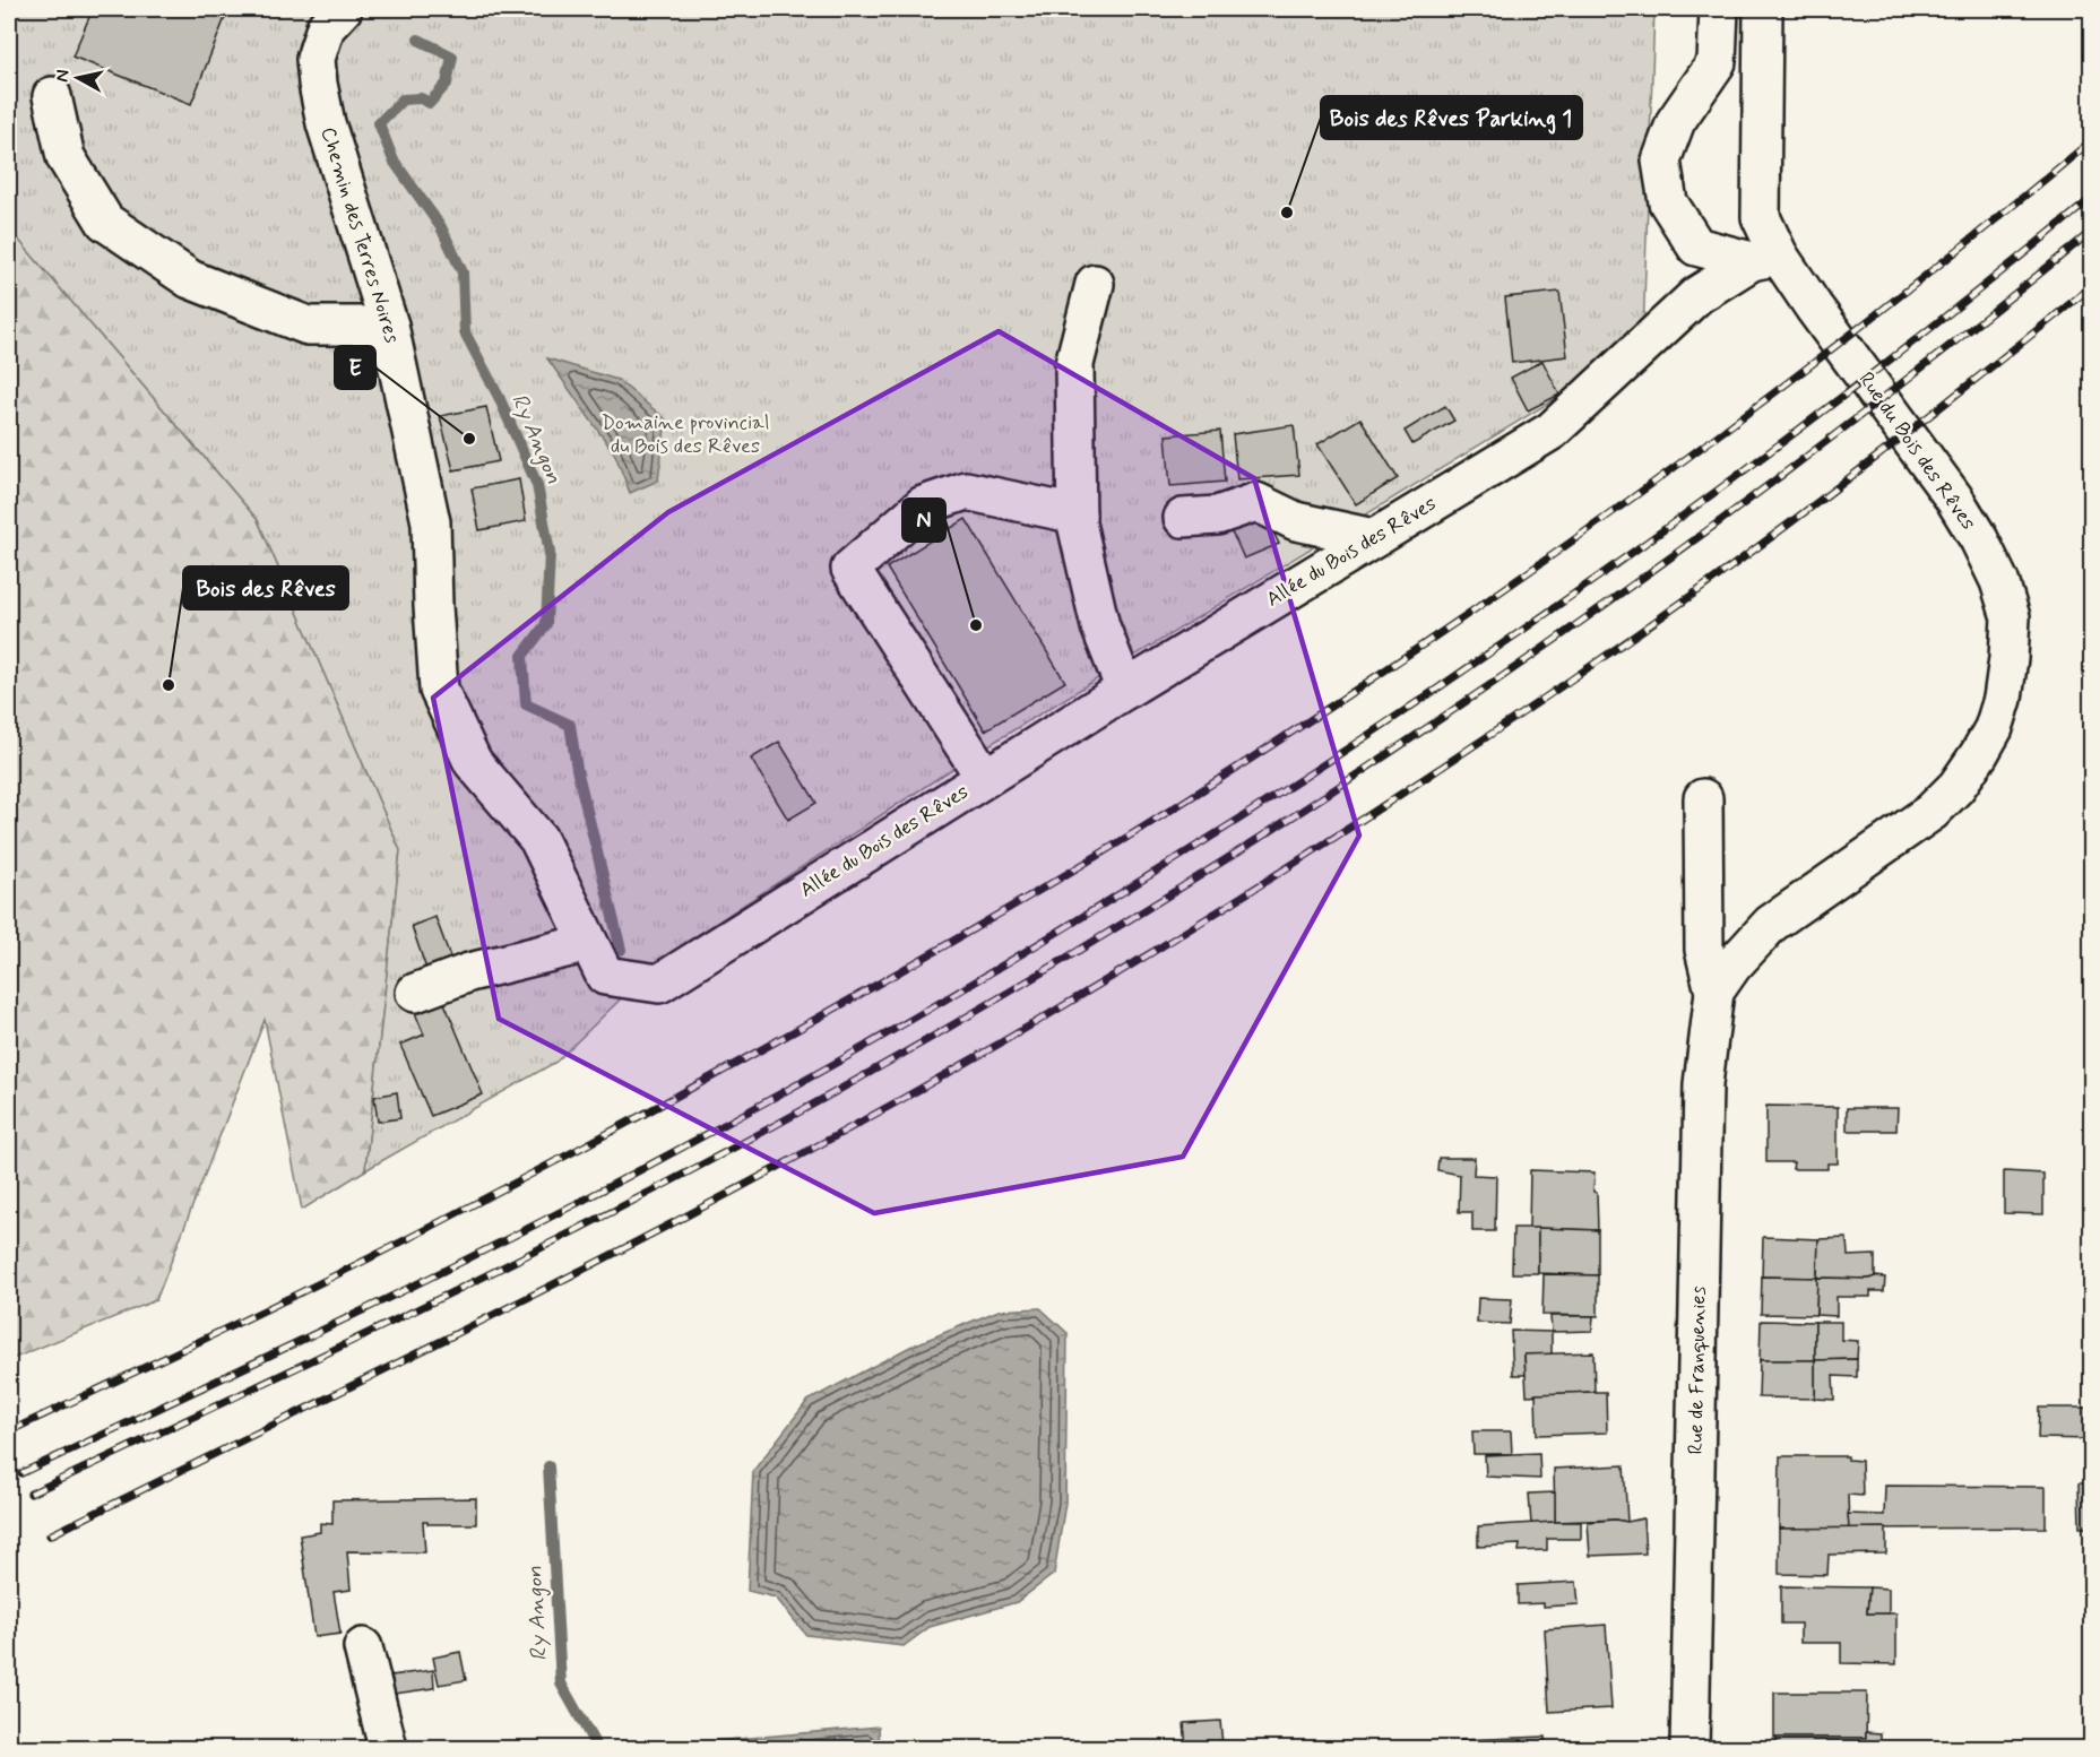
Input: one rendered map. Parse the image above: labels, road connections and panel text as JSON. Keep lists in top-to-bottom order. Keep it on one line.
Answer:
{"streets":{"street":["Chemin des Terres Noires","Rue du Bois des Rêves","Allée du Bois des Rêves","Rue de Franquenies"]},"crossings":[["Chemin des Terres Noires","Allée du Bois des Rêves"],["Rue du Bois des Rêves","Allée du Bois des Rêves"],["Rue du Bois des Rêves","Rue de Franquenies"]],"water":["Ry Angon"],"parks":["Domaine provincial du Bois des Rêves"],"places":["Bois des Rêves Parking 1","E","N","Bois des Rêves"],"north":"left"}
